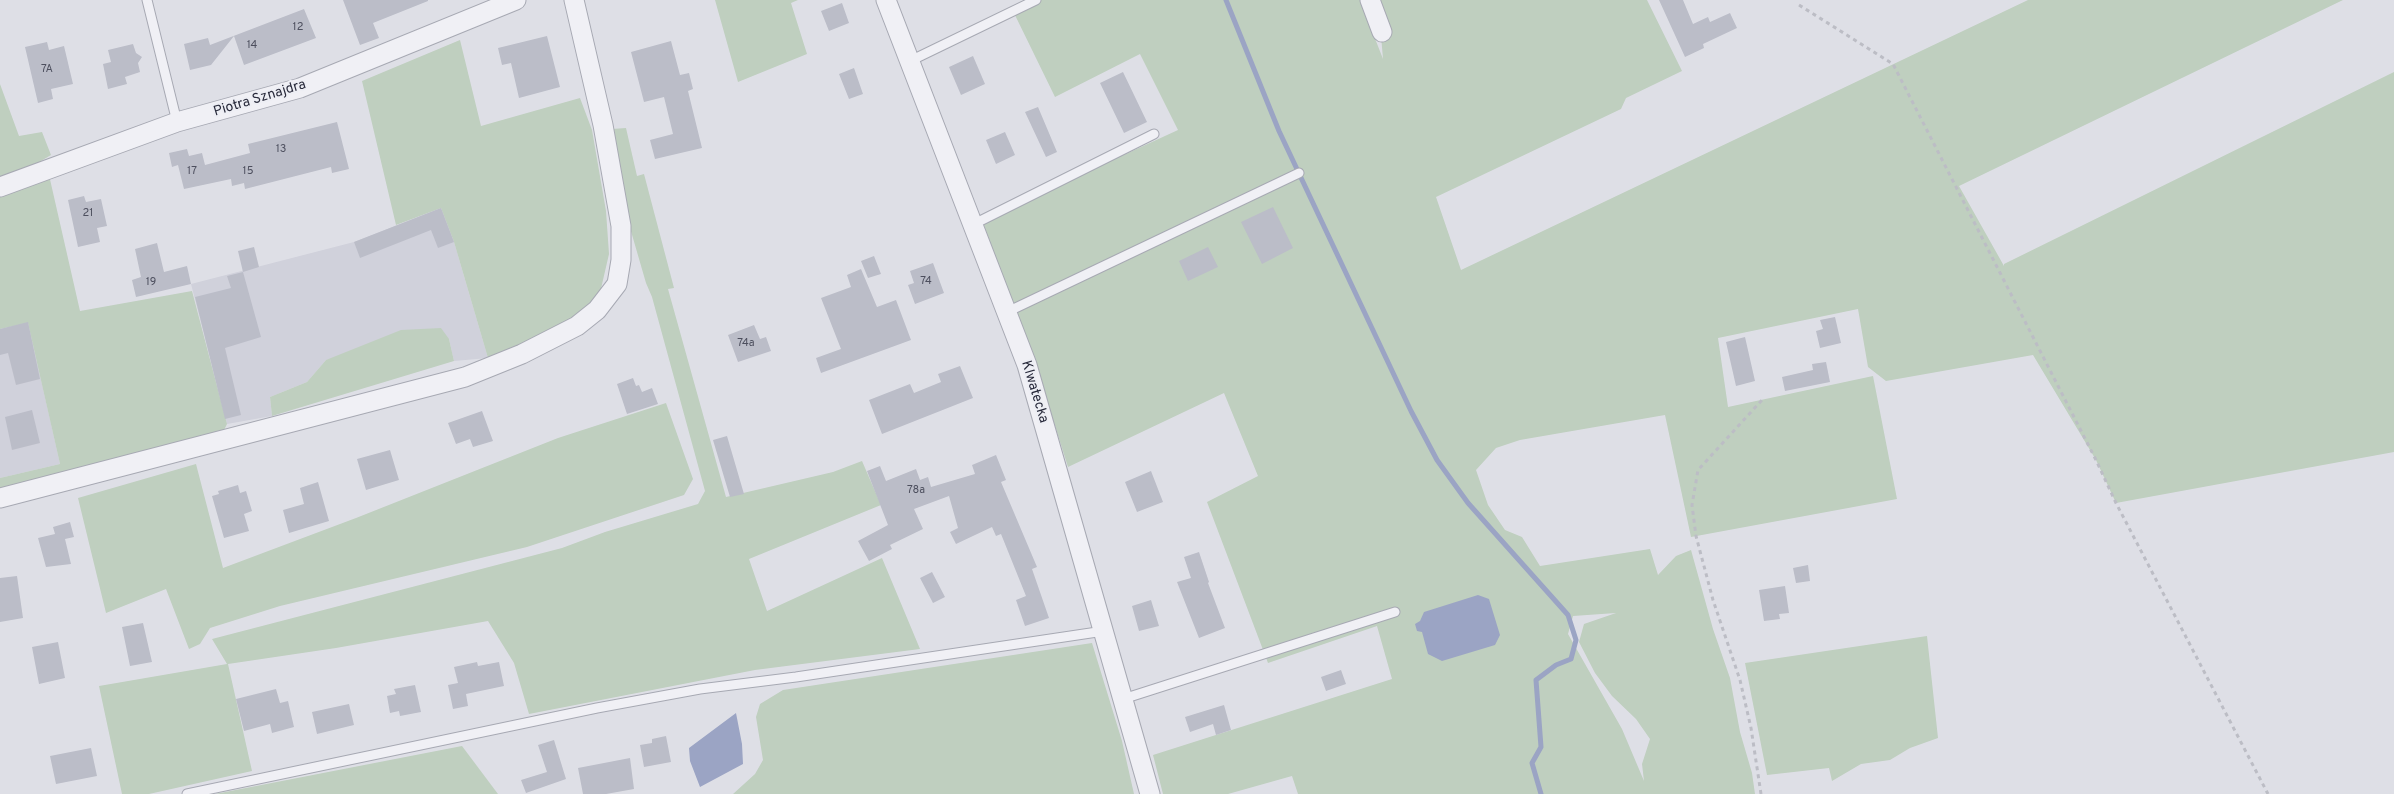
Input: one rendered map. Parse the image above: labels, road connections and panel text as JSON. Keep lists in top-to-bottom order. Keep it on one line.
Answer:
{"streets":{"street":["Piotra Sznajdra","Klwatecka"]},"house_numbers":["12","14","7A","13","17","15","21","74","19","74a","78a"]}
